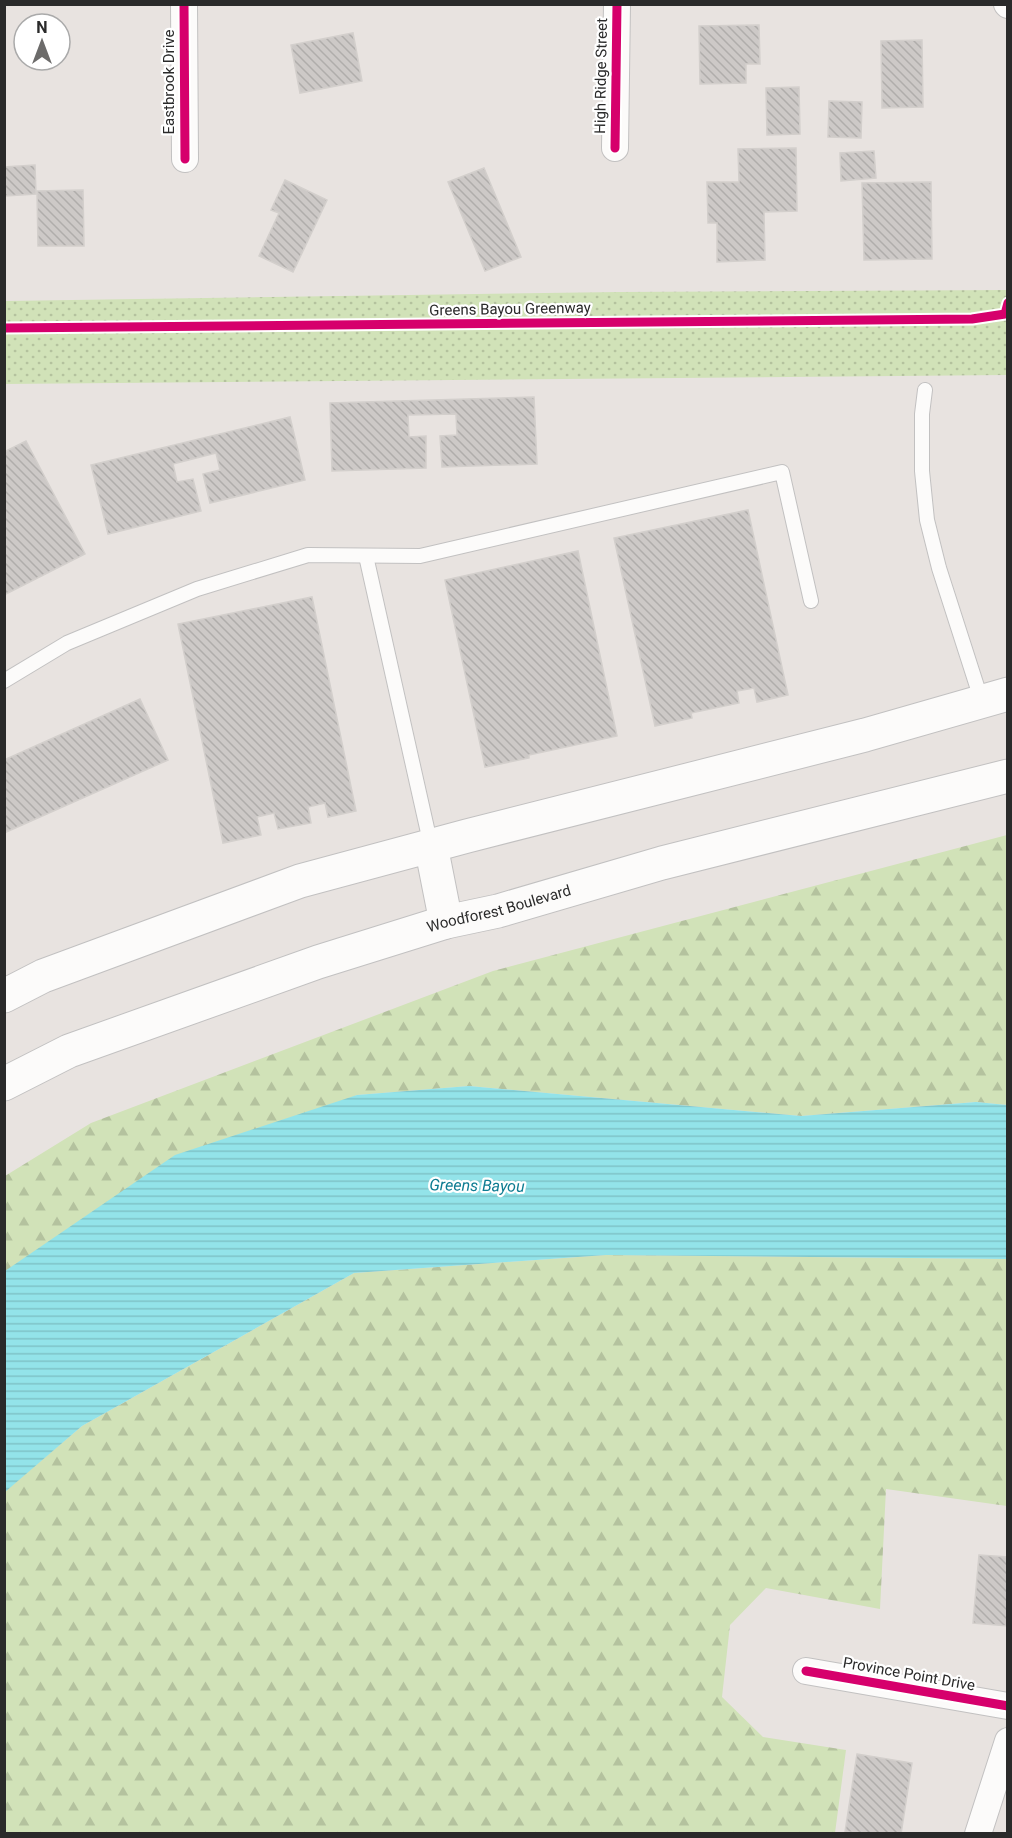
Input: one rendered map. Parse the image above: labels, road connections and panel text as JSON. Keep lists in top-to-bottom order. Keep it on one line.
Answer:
{"streets":{"main road":["Woodforest Boulevard"],"street":["High Ridge Street","Eastbrook Drive","Province Point Drive"],"cycle path":["Greens Bayou Greenway"]},"water":["Greens Bayou"],"north":"top"}
